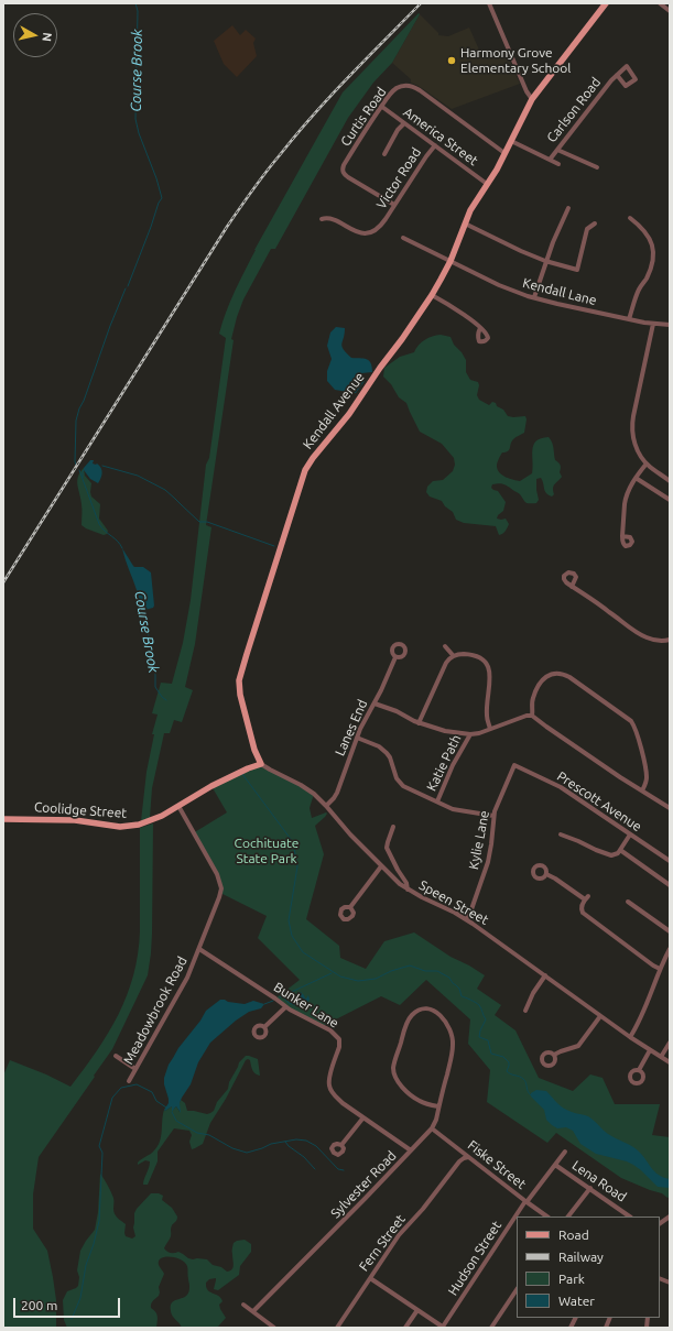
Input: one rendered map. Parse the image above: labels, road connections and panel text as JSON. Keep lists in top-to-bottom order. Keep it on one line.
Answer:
{"streets":{"main road":["Kendall Avenue","Coolidge Street"],"street":["Carlson Road","Curtis Road","America Street","Victor Road","Kendall Lane","Lanes End","Katie Path","Prescott Avenue","Kylie Lane","Speen Street","Bunker Lane","Meadowbrook Road","Fiske Street","Lena Road","Sylvester Road","Fern Street","Hudson Street"]},"crossings":[["Curtis Road","America Street"],["Curtis Road","Victor Road"],["Curtis Road","Kendall Avenue"],["America Street","Victor Road"],["America Street","Kendall Avenue"],["Kendall Lane","Kendall Avenue"],["Kendall Avenue","Coolidge Street"],["Kendall Avenue","Speen Street"],["Lanes End","Speen Street"],["Prescott Avenue","Kylie Lane"],["Coolidge Street","Speen Street"],["Coolidge Street","Meadowbrook Road"],["Kylie Lane","Speen Street"],["Bunker Lane","Meadowbrook Road"],["Bunker Lane","Sylvester Road"],["Fiske Street","Sylvester Road"],["Fiske Street","Fern Street"],["Fiske Street","Hudson Street"],["Lena Road","Hudson Street"]],"water":["Course Brook"],"parks":["Cochituate State Park"],"places":["Harmony Grove Elementary School"],"legend":["Road","Railway","Park","Water"],"scale_bar":"200 m","north":"right"}
